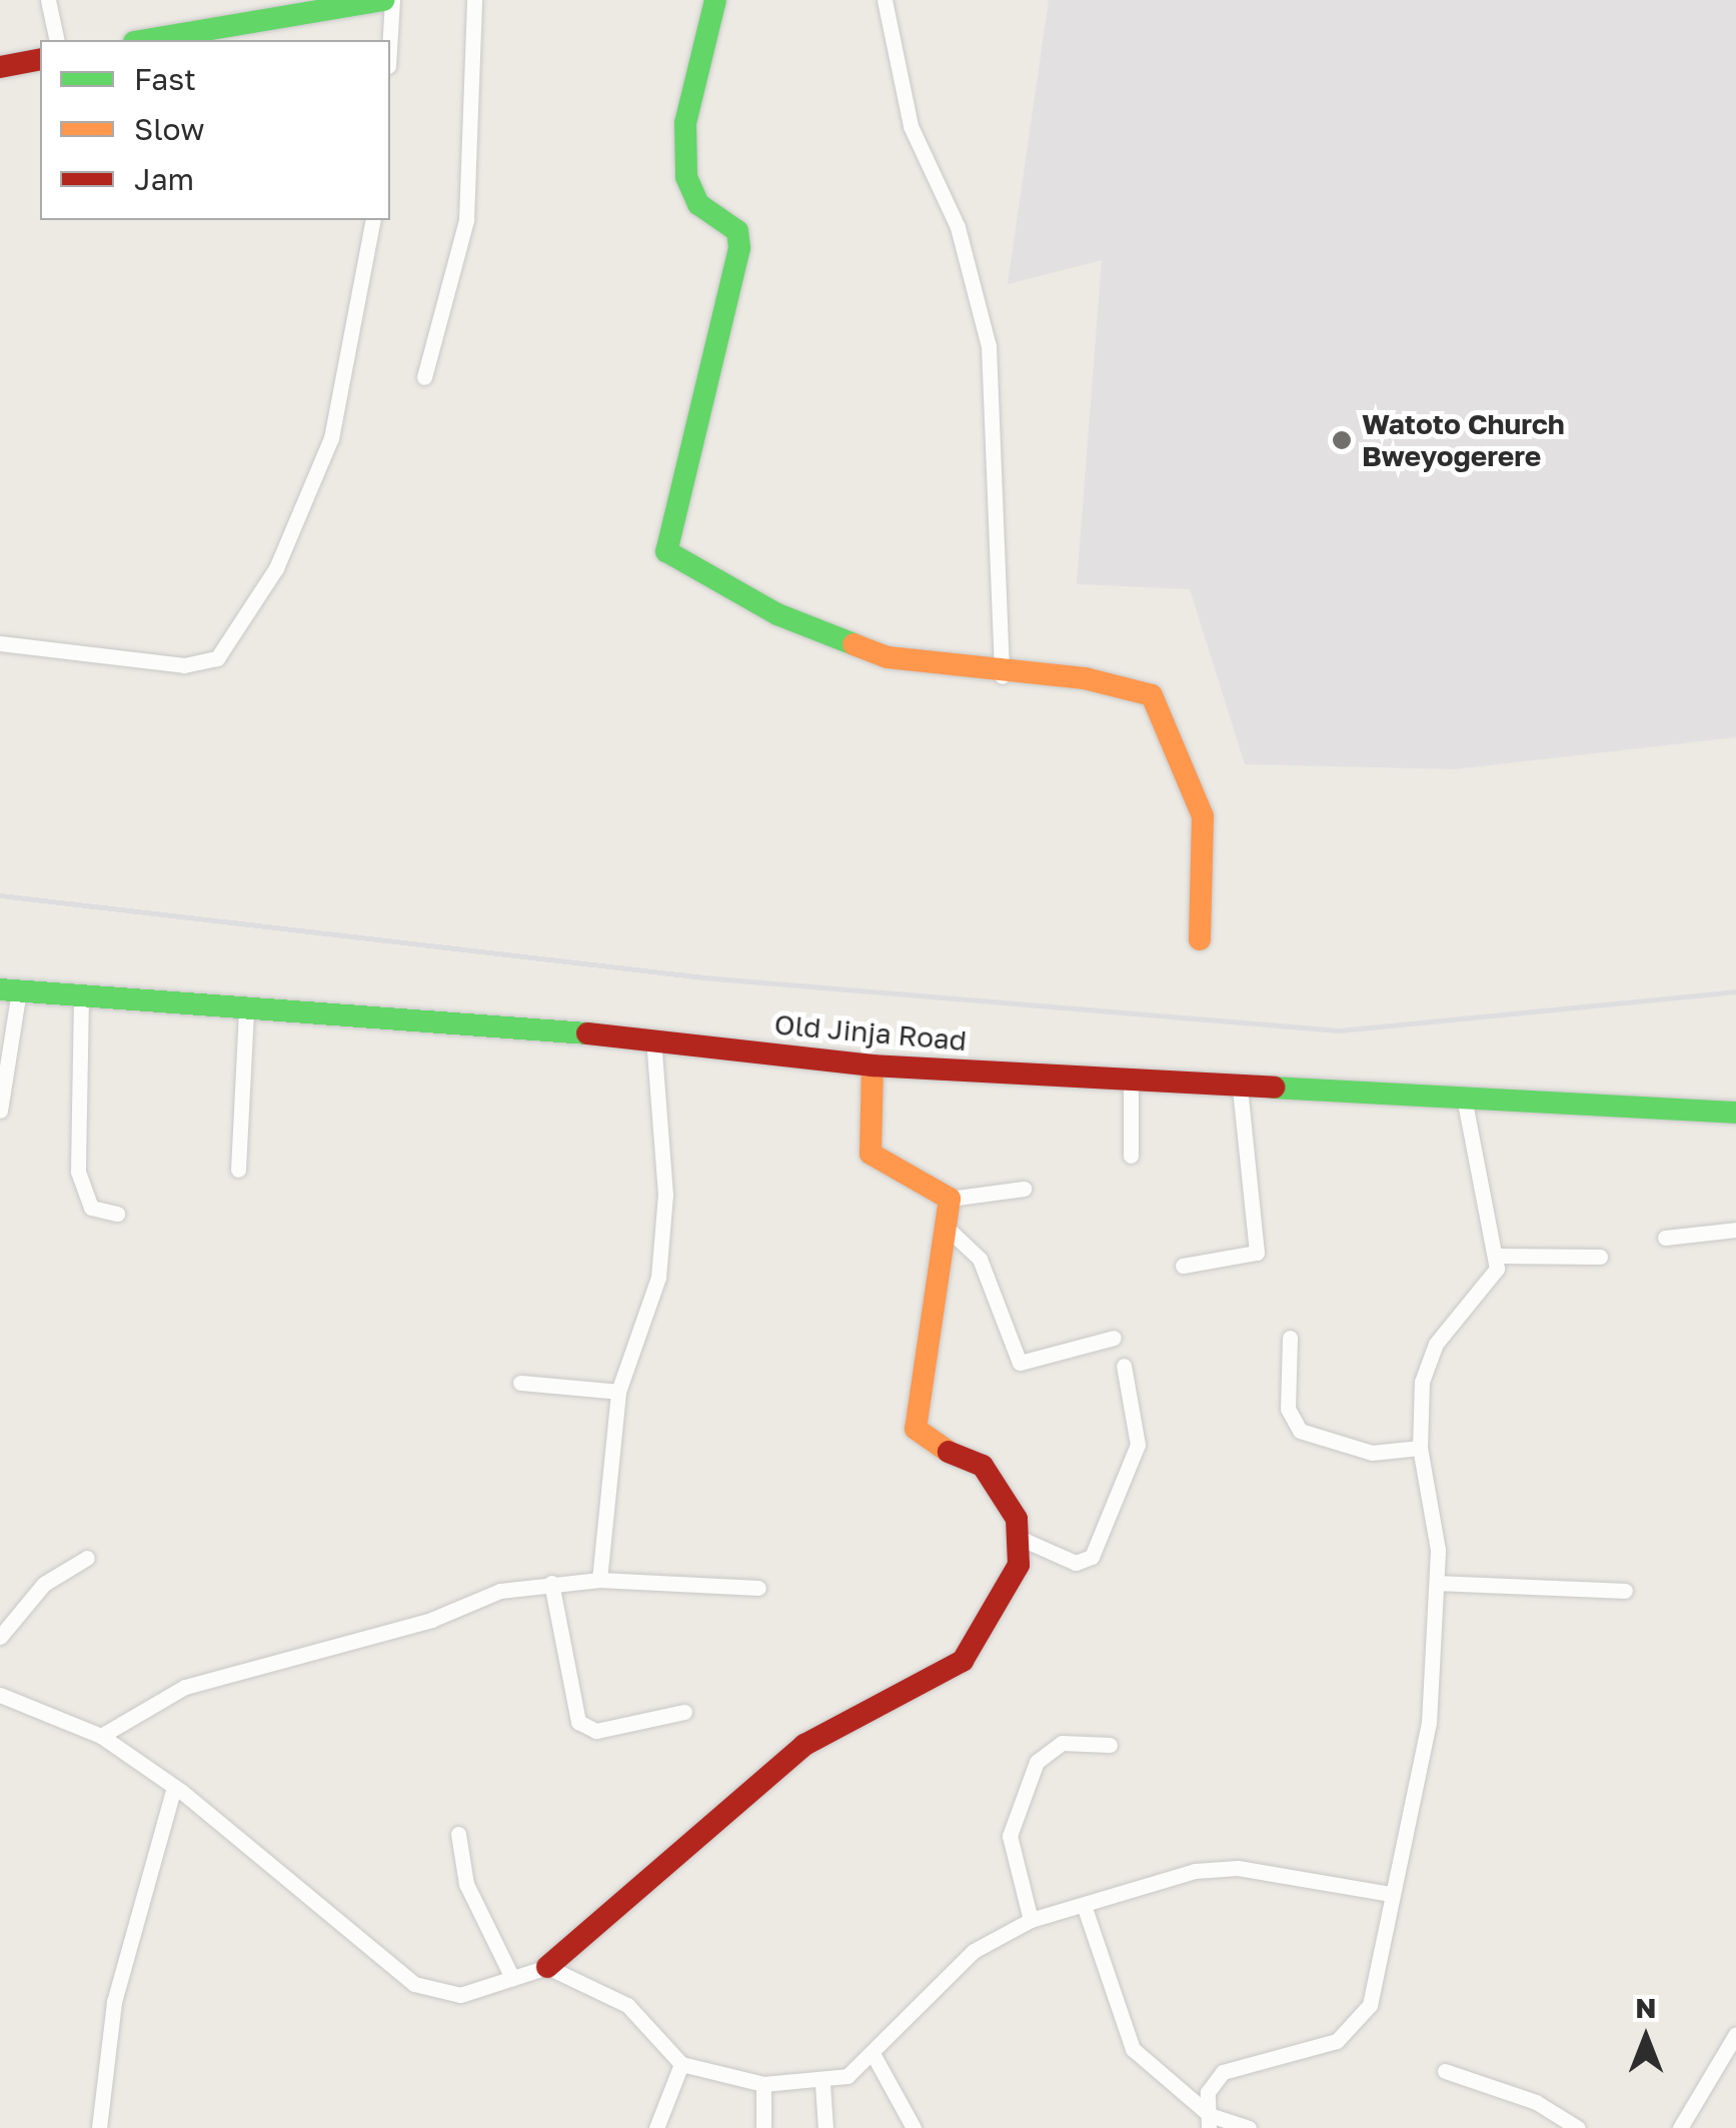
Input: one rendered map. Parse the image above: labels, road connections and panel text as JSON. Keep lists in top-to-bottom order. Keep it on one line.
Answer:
{"streets":{"main road":["Old Jinja Road"]},"places":["Watoto Church Bweyogerere"],"legend":["Fast","Slow","Jam"],"north":"top"}
